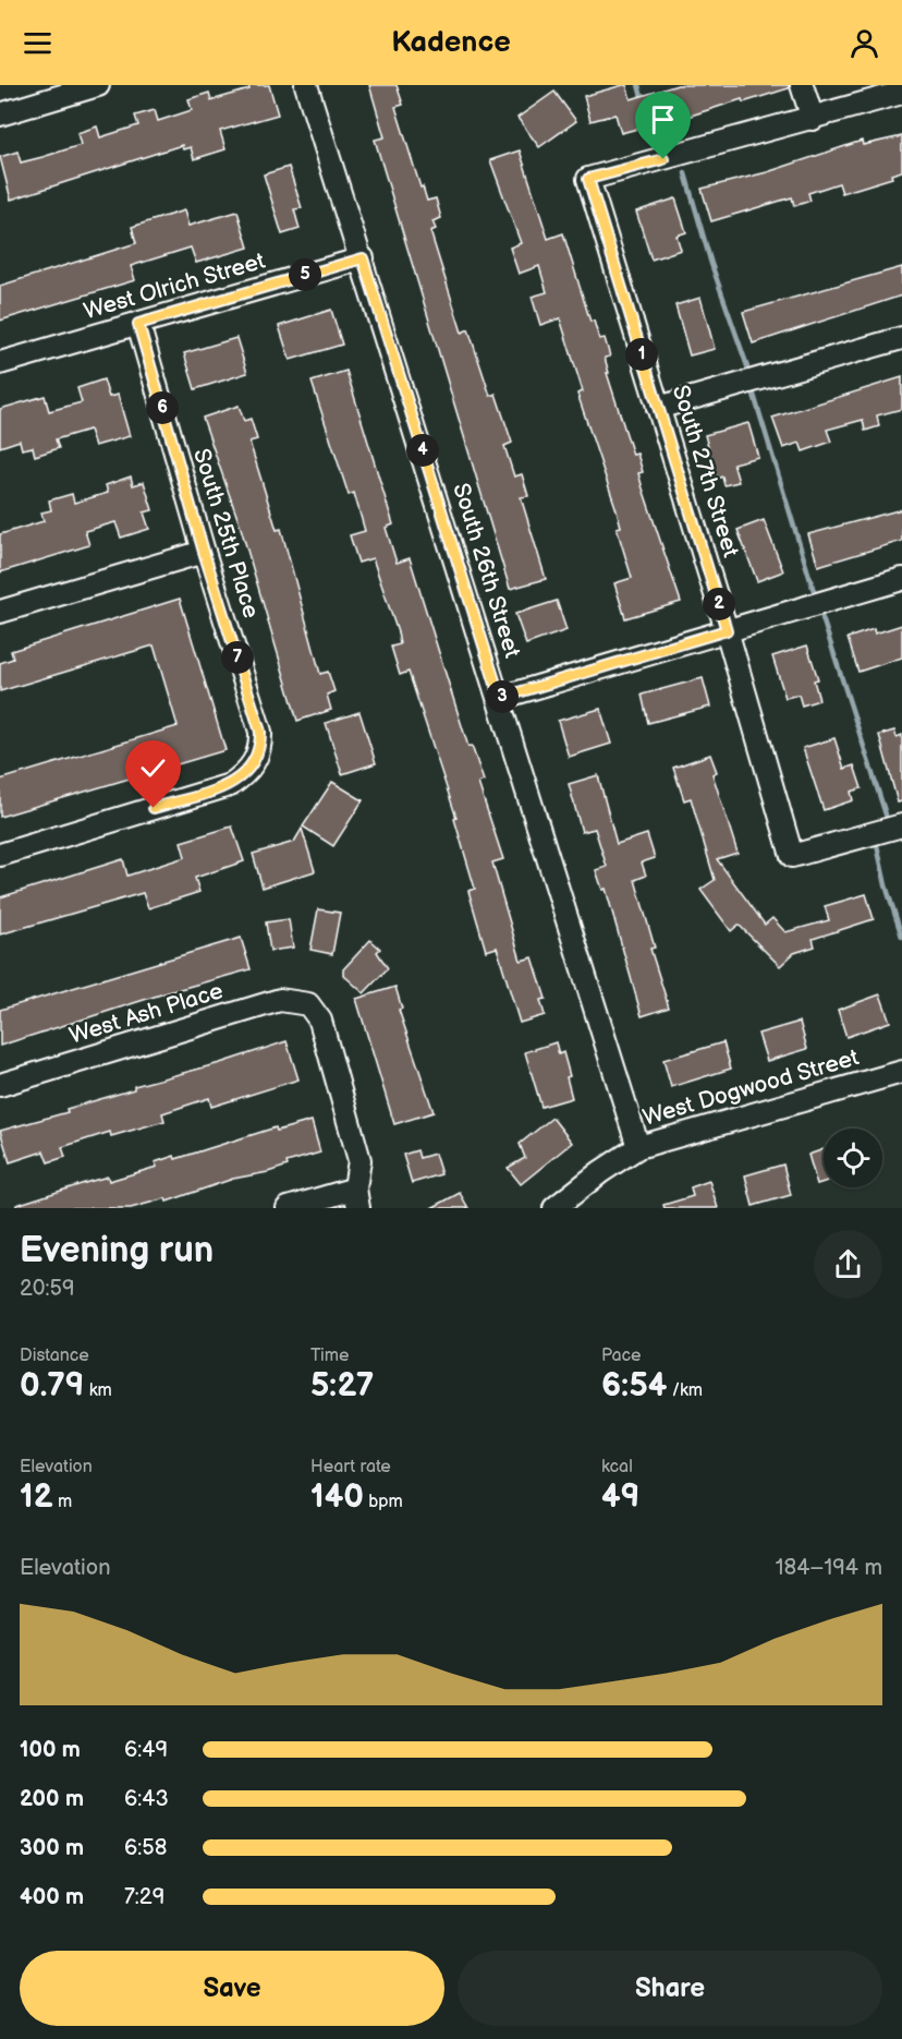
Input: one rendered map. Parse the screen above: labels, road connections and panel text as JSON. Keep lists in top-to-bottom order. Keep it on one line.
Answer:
{"streets":{"street":["West Olrich Street","South 27th Street","South 25th Place","South 26th Street","West Ash Place","West Dogwood Street"]},"crossings":[["West Olrich Street","South 25th Place"],["West Olrich Street","South 26th Street"],["South 26th Street","West Dogwood Street"]],"page":{"header":"Kadence","pins":["5","1","6","4","2","7","3"],"heading":["Evening run","20:59"],"stats":[["Distance","0.79 km"],["Time","5:27"],["Pace","6:54 /km"],["Elevation","12 m"],["Heart rate","140 bpm"],["kcal","49"]],"chart":["Elevation","184–194 m"],"list":[{"name":"100 m","note":"6:49"},{"name":"200 m","note":"6:43"},{"name":"300 m","note":"6:58"},{"name":"400 m","note":"7:29"}],"buttons":["Save","Share"]}}
